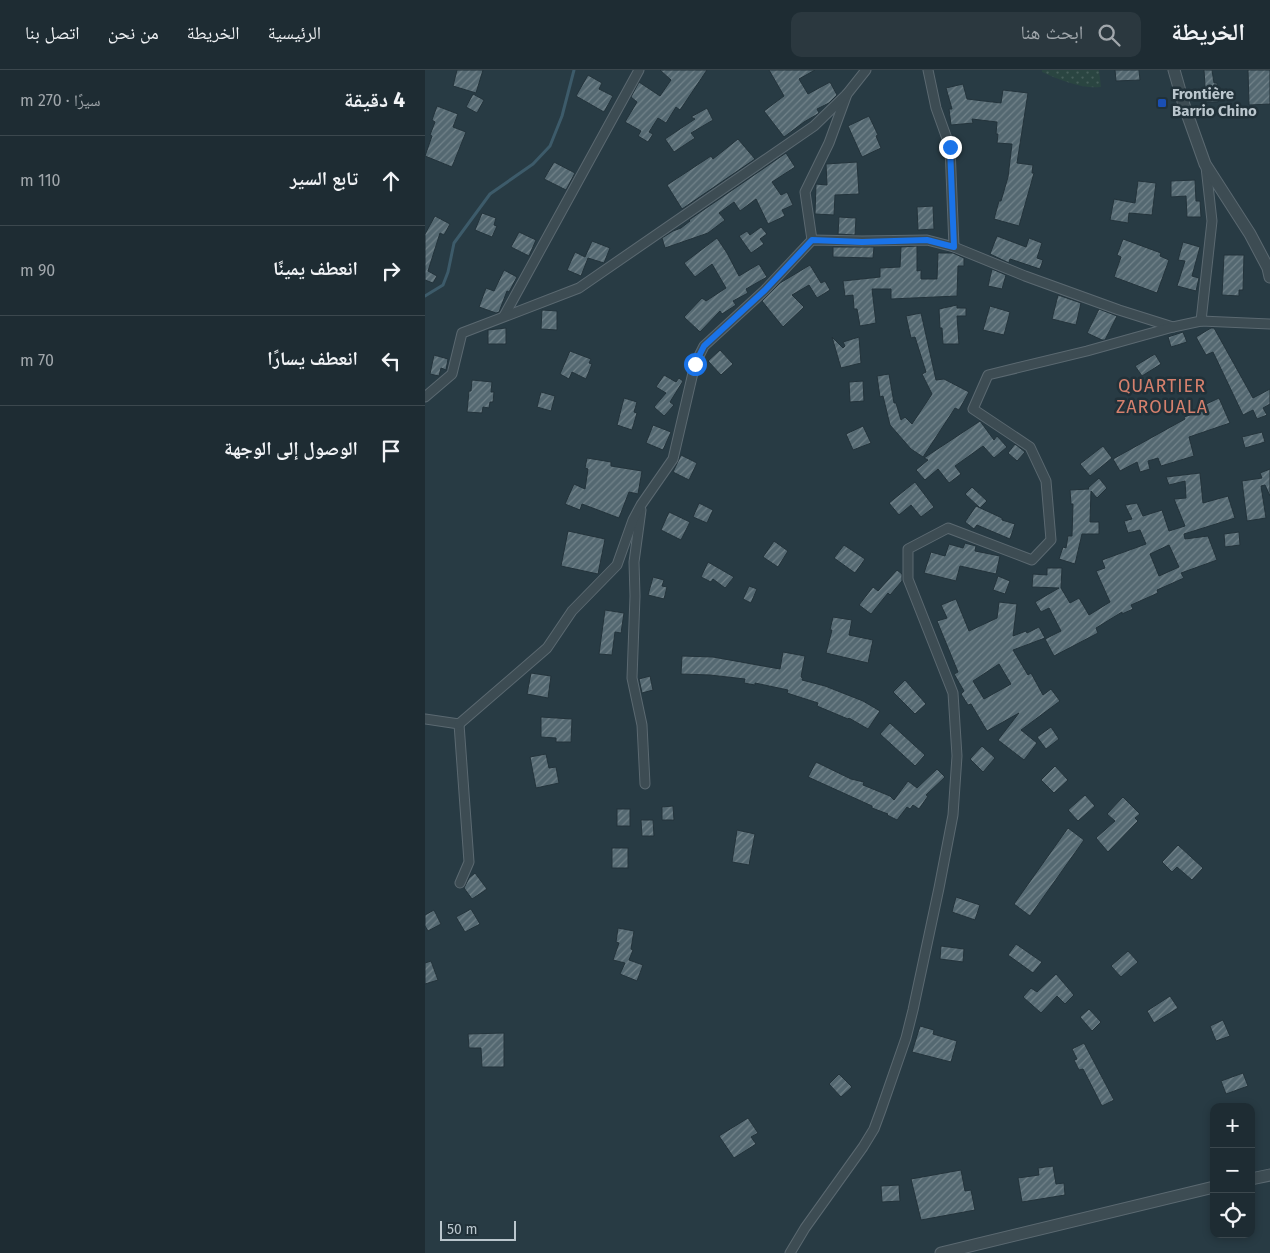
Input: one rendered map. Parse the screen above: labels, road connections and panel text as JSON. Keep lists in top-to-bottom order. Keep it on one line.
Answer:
{"districts":["QUARTIER ZAROUALA"],"places":{"transit":["Frontière Barrio Chino"]},"scale_bar":"50 m","page":{"header":"الخريطة","search":"ابحث هنا","nav":["الرئيسية","الخريطة","من نحن","اتصل بنا"],"heading":["4 دقيقة","سيرًا · 270 m"],"list":[["تابع السير","110 m"],["انعطف يمينًا","90 m"],["انعطف يسارًا","70 m"],"الوصول إلى الوجهة"],"map_buttons":["+","−"],"scale":"50 m"}}
